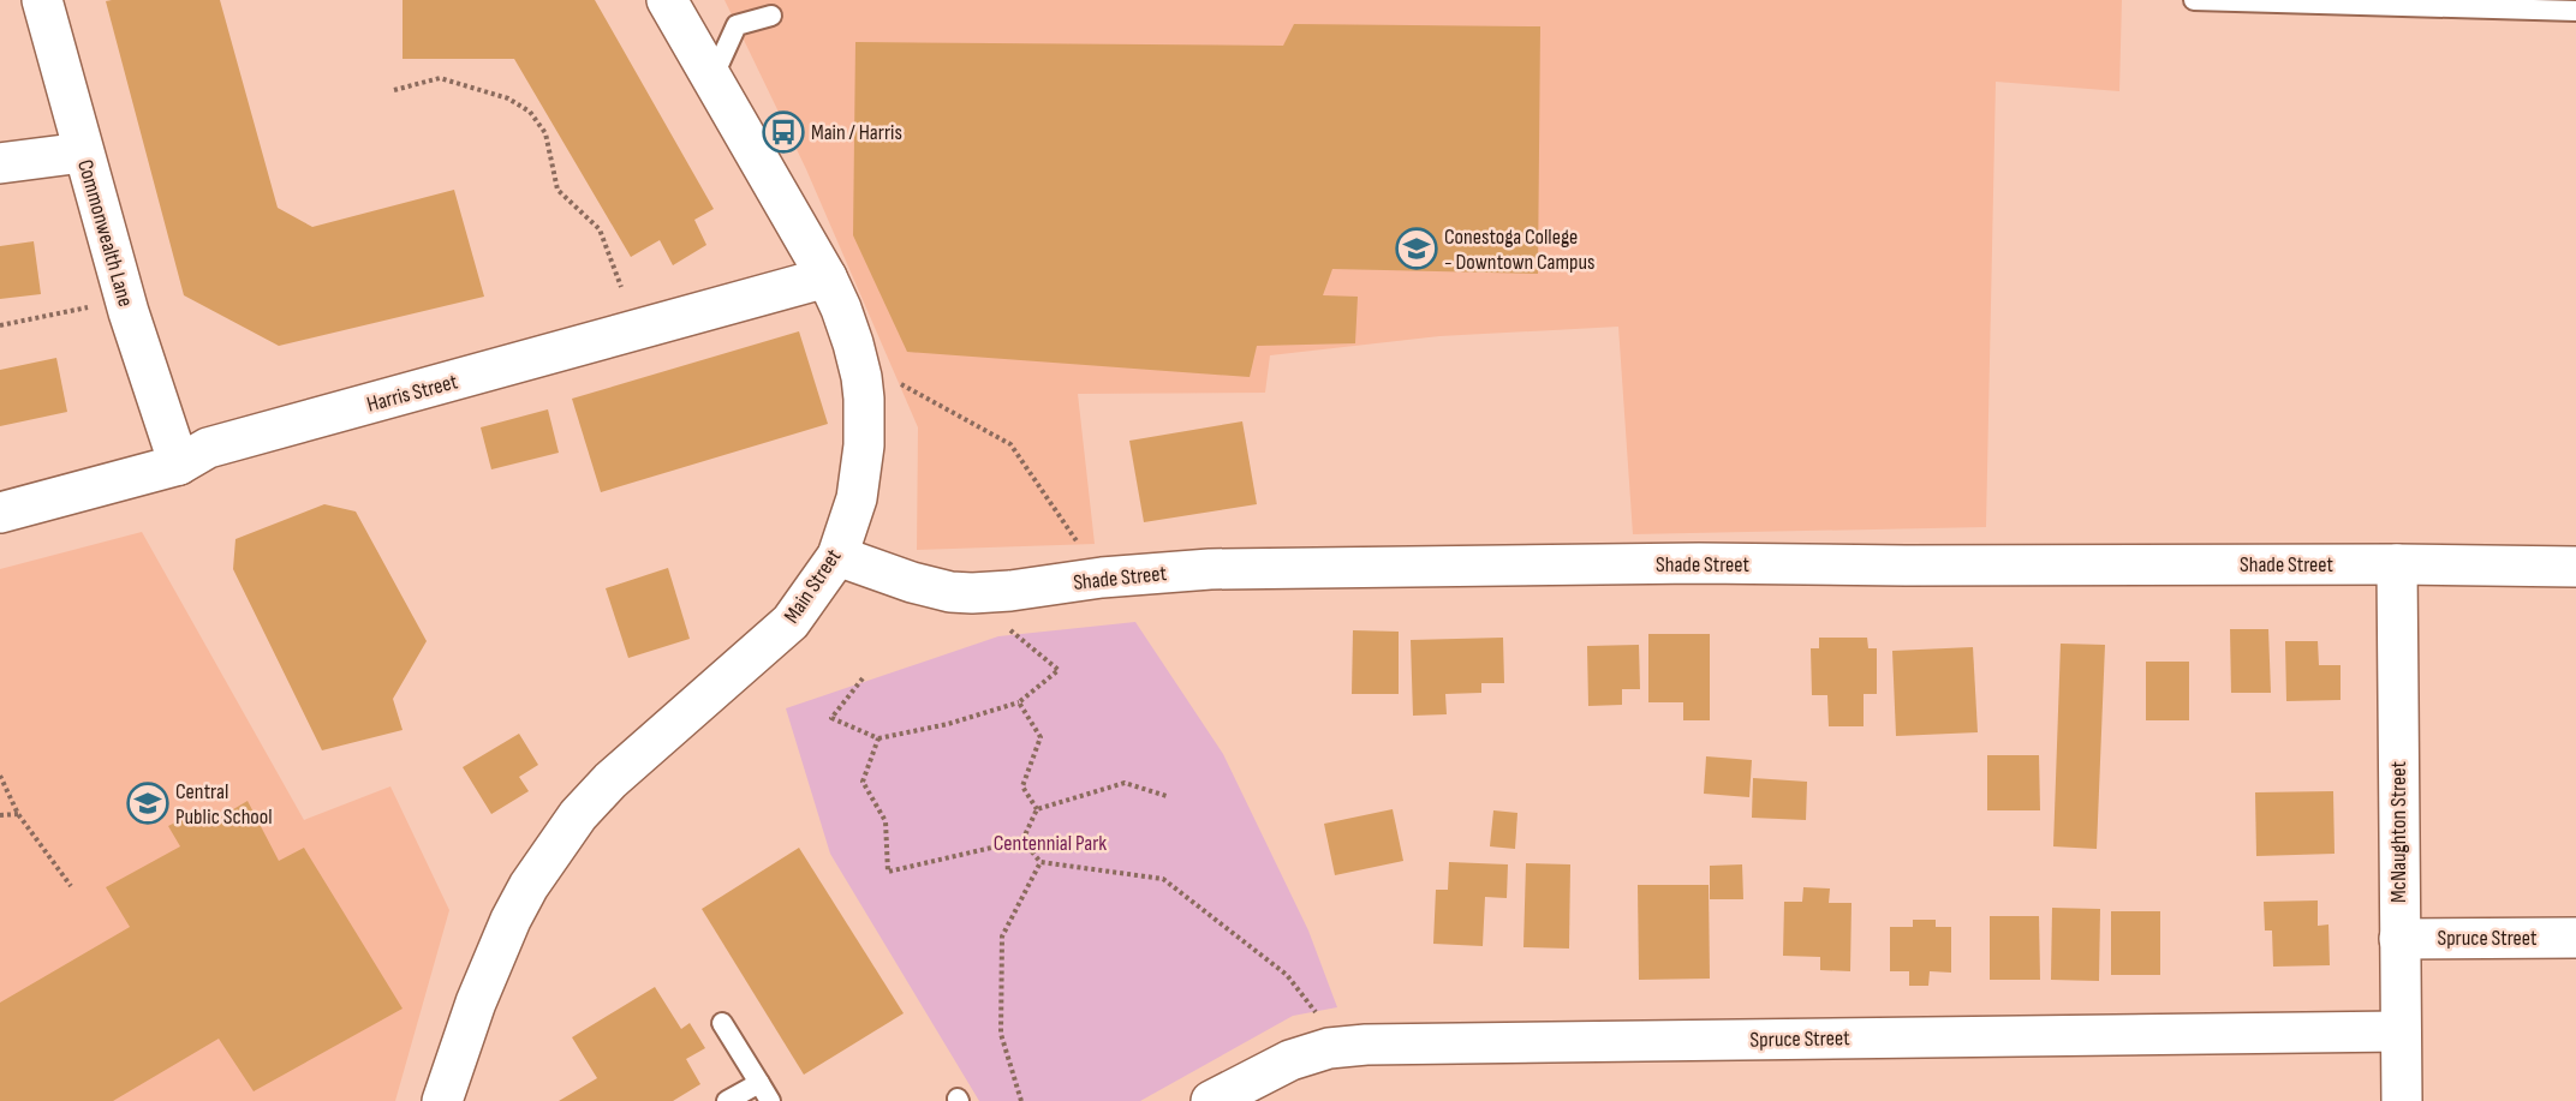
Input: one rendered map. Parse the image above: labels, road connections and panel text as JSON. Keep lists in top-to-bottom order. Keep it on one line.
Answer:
{"streets":{"street":["Commonwealth Lane","Harris Street","Shade Street","Main Street","McNaughton Street","Spruce Street"]},"crossings":[["Commonwealth Lane","Harris Street"],["Harris Street","Main Street"],["Shade Street","Main Street"],["Shade Street","McNaughton Street"],["McNaughton Street","Spruce Street"]],"parks":["Centennial Park"],"places":{"bus stop":["Main / Harris"],"school or university":["Conestoga College - Downtown Campus","Central Public School"]}}
